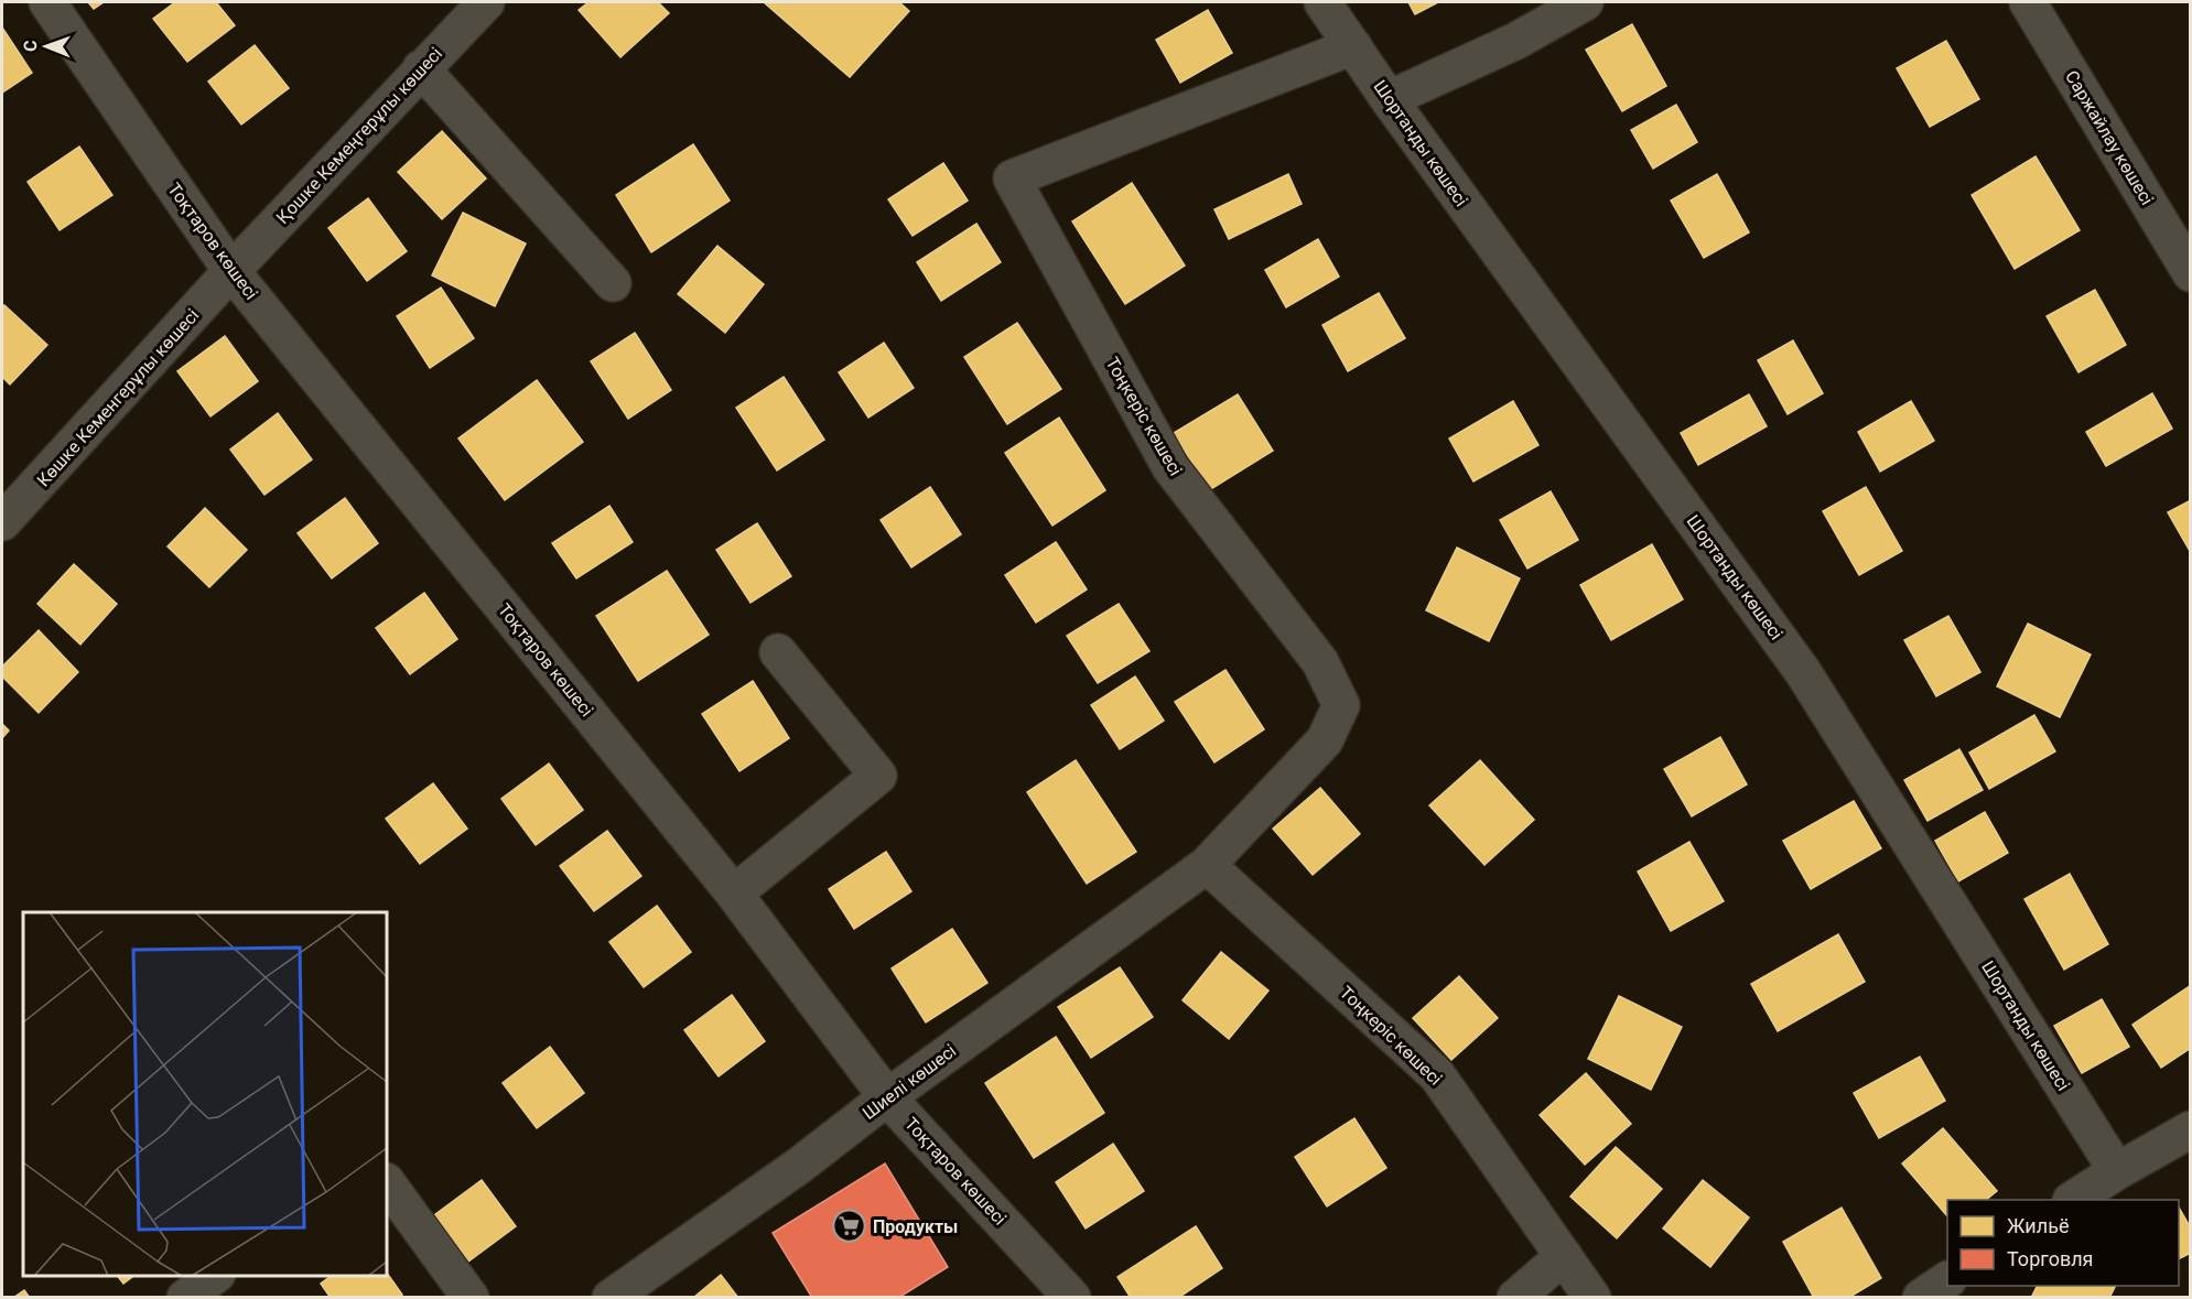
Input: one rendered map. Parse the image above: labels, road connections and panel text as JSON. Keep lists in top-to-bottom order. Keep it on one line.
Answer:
{"streets":{"street":["Қошке Кемеңгерұлы көшесі","Саржайлау көшесі","Шортанды көшесі","Тоқтаров көшесі","Көшке Кеменгерұлы көшесі","Тоңкерiс көшесі","Шиелі көшесі"]},"crossings":[["Қошке Кемеңгерұлы көшесі","Тоқтаров көшесі"],["Қошке Кемеңгерұлы көшесі","Көшке Кеменгерұлы көшесі"],["Шортанды көшесі","Тоңкерiс көшесі"],["Тоқтаров көшесі","Көшке Кеменгерұлы көшесі"],["Тоқтаров көшесі","Шиелі көшесі"],["Тоңкерiс көшесі","Шиелі көшесі"]],"places":{"supermarket":["Продукты"]},"legend":["Жильё","Торговля"],"north":"left"}
